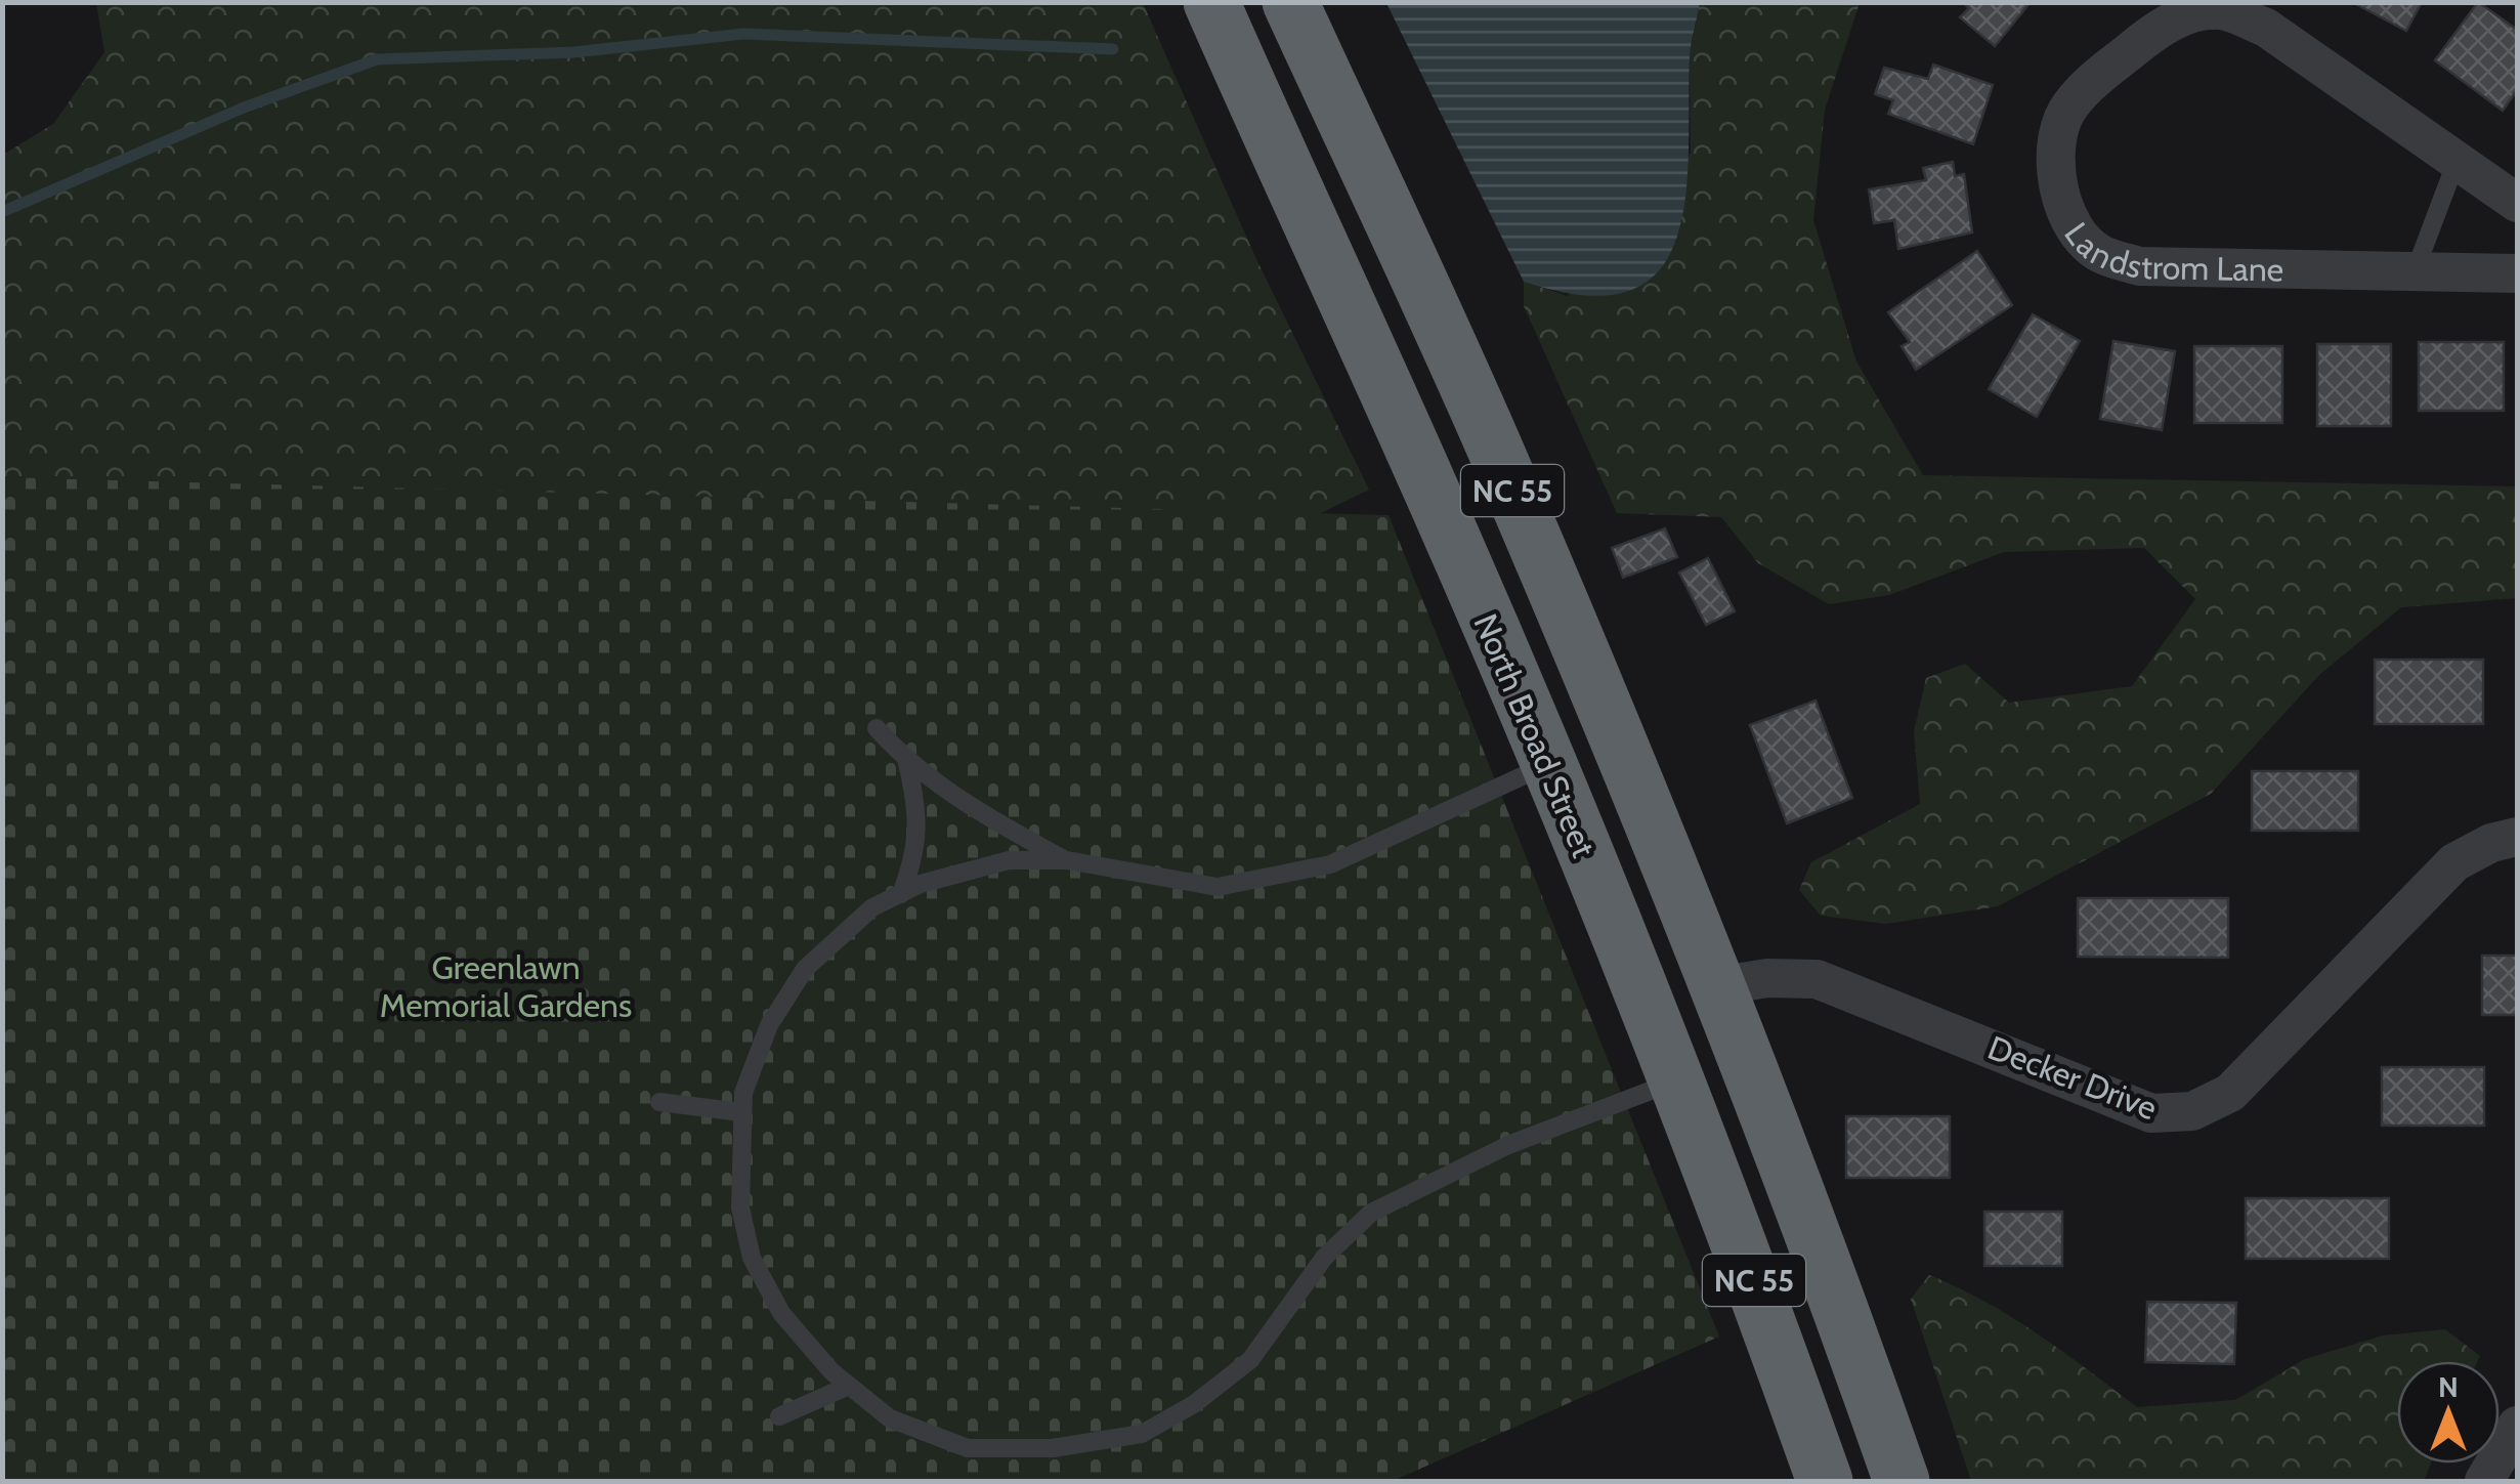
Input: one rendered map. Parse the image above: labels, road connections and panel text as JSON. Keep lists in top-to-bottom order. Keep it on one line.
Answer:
{"streets":{"highway":["NC 55","North Broad Street"],"street":["Landstrom Lane","Decker Drive"]},"crossings":[["NC 55","Decker Drive"]],"parks":["Greenlawn Memorial Gardens"],"north":"top"}
